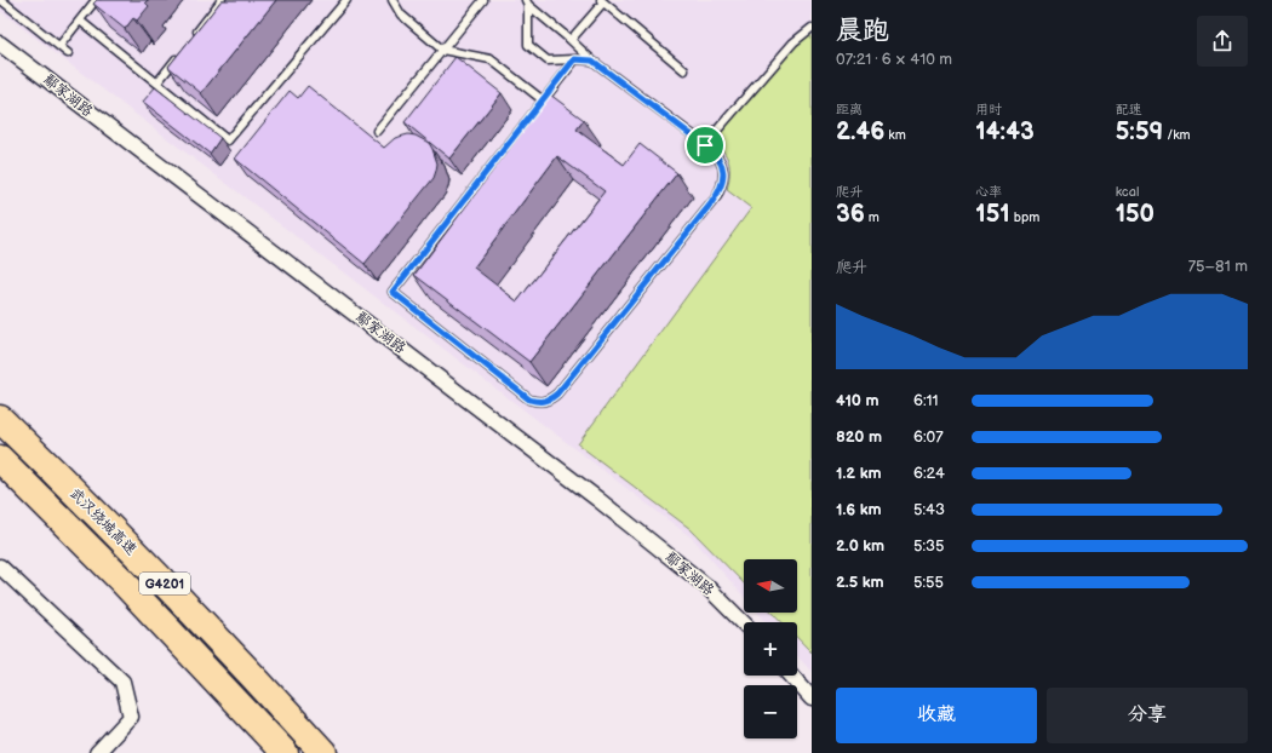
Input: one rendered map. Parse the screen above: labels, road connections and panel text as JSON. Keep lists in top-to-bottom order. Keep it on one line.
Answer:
{"streets":{"highway":["武汉绕城高速","G4201"],"street":["鄢家湖路"]},"north":"left","page":{"heading":["晨跑","07:21 · 6 × 410 m"],"stats":[["距离","2.46 km"],["用时","14:43"],["配速","5:59 /km"],["爬升","36 m"],["心率","151 bpm"],["kcal","150"]],"chart":["爬升","75–81 m"],"list":[{"name":"410 m","note":"6:11"},{"name":"820 m","note":"6:07"},{"name":"1.2 km","note":"6:24"},{"name":"1.6 km","note":"5:43"},{"name":"2.0 km","note":"5:35"},{"name":"2.5 km","note":"5:55"}],"map_buttons":["+","−"],"buttons":["收藏","分享"]}}
